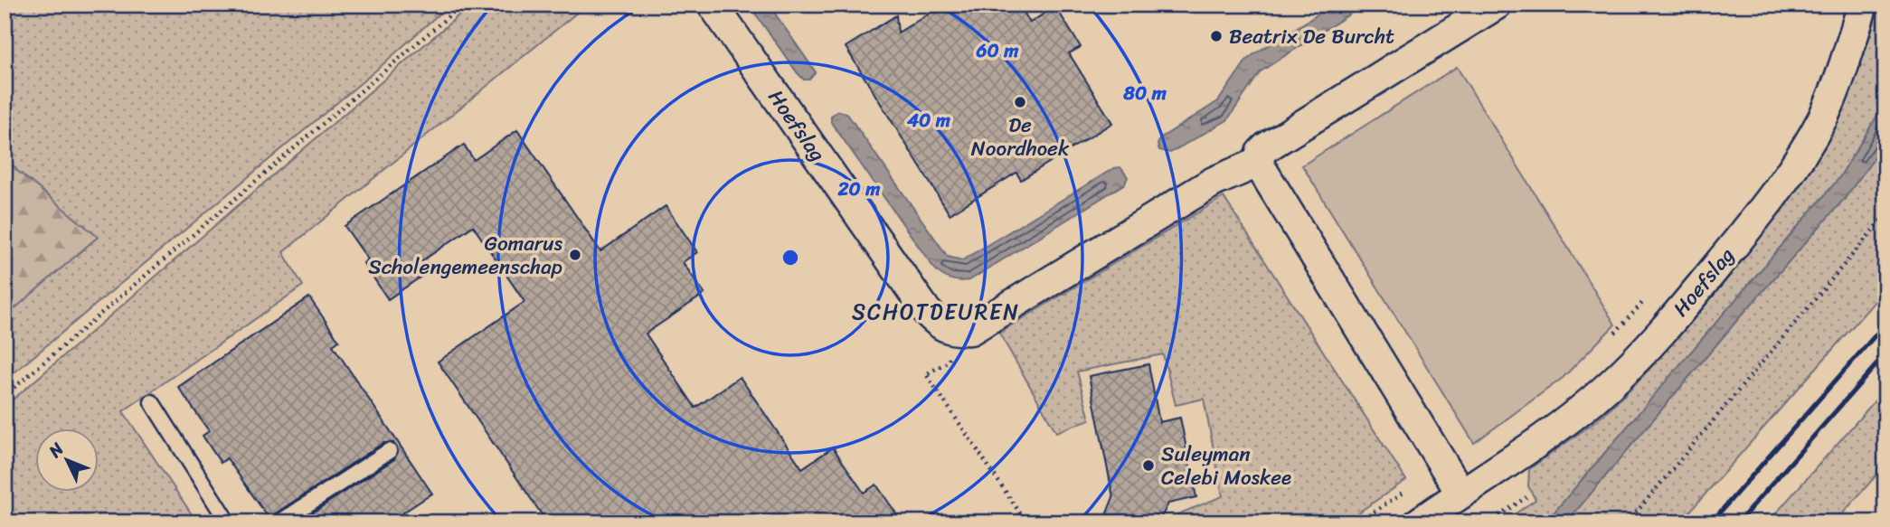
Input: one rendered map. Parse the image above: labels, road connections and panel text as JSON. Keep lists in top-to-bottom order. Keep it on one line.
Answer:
{"streets":{"street":["Hoefslag"]},"districts":["SCHOTDEUREN"],"places":["Beatrix De Burcht","De Noordhoek","Gomarus Scholengemeenschap","Suleyman Celebi Moskee"],"north":"top left","rings":["60 m","80 m","40 m","20 m"]}
